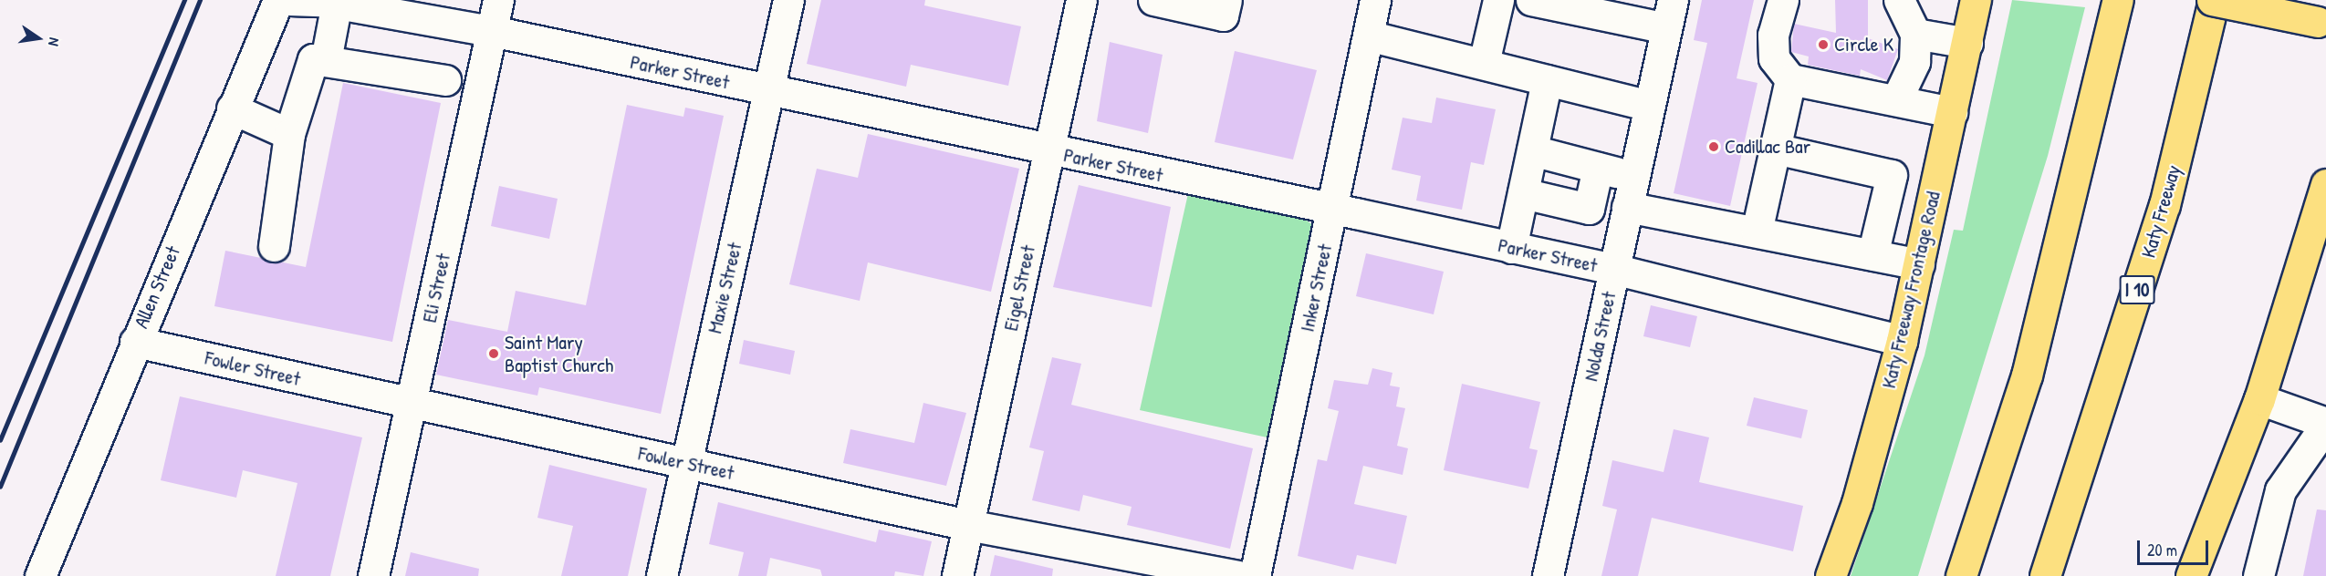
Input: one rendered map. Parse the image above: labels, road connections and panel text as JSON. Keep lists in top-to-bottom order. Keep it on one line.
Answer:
{"streets":{"main road":["Katy Freeway","Katy Freeway Frontage Road","I 10"],"street":["Parker Street","Allen Street","Eli Street","Maxie Street","Eigel Street","Inker Street","Nolda Street","Fowler Street"]},"crossings":[["Parker Street","Eli Street"],["Parker Street","Maxie Street"],["Parker Street","Eigel Street"],["Parker Street","Inker Street"],["Parker Street","Katy Freeway Frontage Road"],["Parker Street","Nolda Street"],["Allen Street","Fowler Street"],["Eli Street","Fowler Street"],["Maxie Street","Fowler Street"],["Eigel Street","Fowler Street"]],"places":["Circle K","Cadillac Bar","Saint Mary Baptist Church"],"scale_bar":"20 m","north":"right"}
